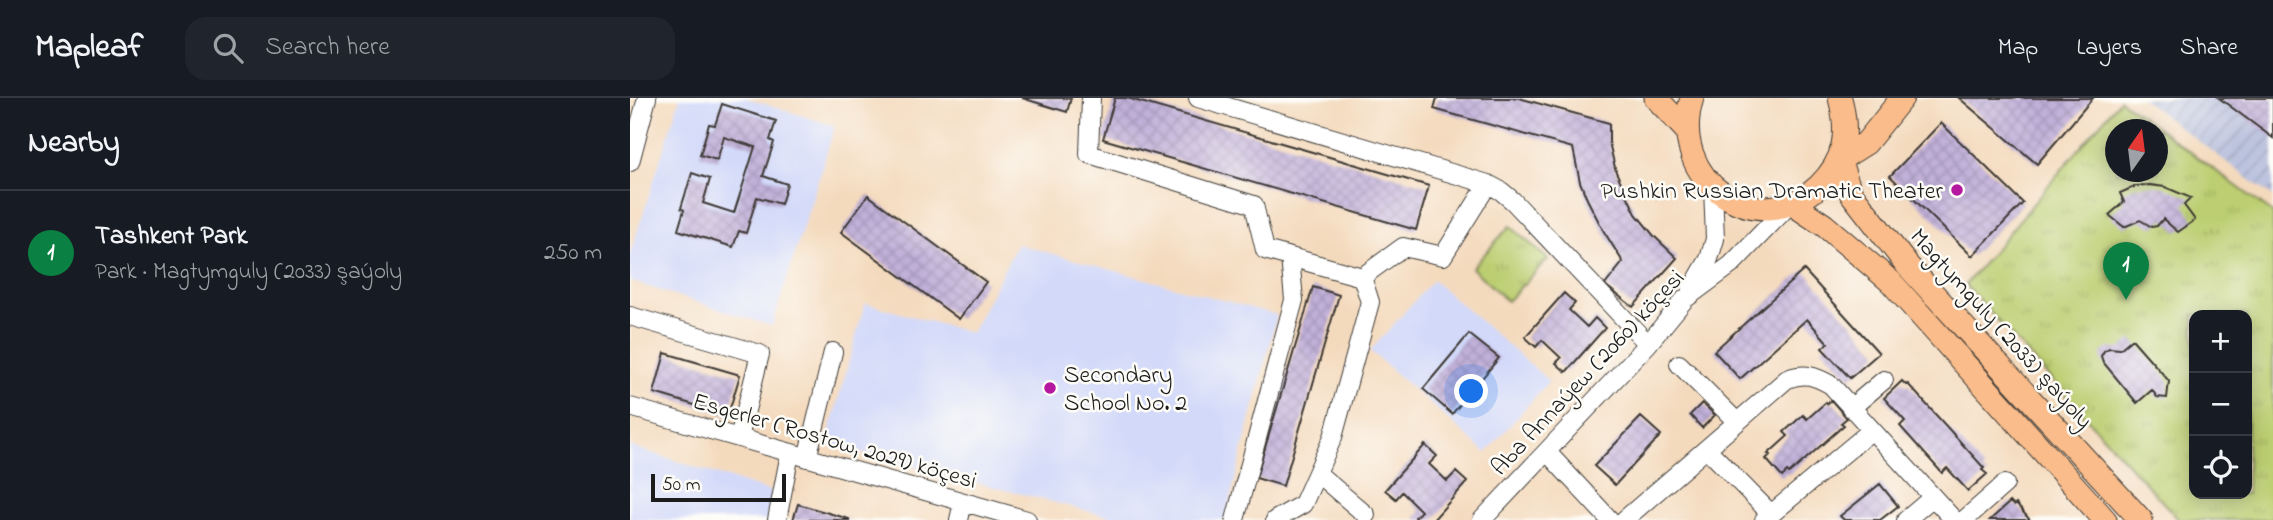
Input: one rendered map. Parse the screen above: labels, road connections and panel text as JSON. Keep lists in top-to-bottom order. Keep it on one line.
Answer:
{"streets":{"main road":["Magtymguly (2033) şaýoly"],"street":["Aba Annaýew (2060) köçesi","Esgerler (Rostow, 2029) köçesi"]},"places":["Pushkin Russian Dramatic Theater","Secondary School No. 2"],"scale_bar":"50 m","north":"top","page":{"header":"Mapleaf","search":"Search here","nav":["Map","Layers","Share"],"heading":"Nearby","list":[{"mark":"1","name":"Tashkent Park","note":"Park · Magtymguly (2033) şaýoly","value":"250 m"}],"pins":"1","map_buttons":["+","−"],"scale":"50 m"}}
